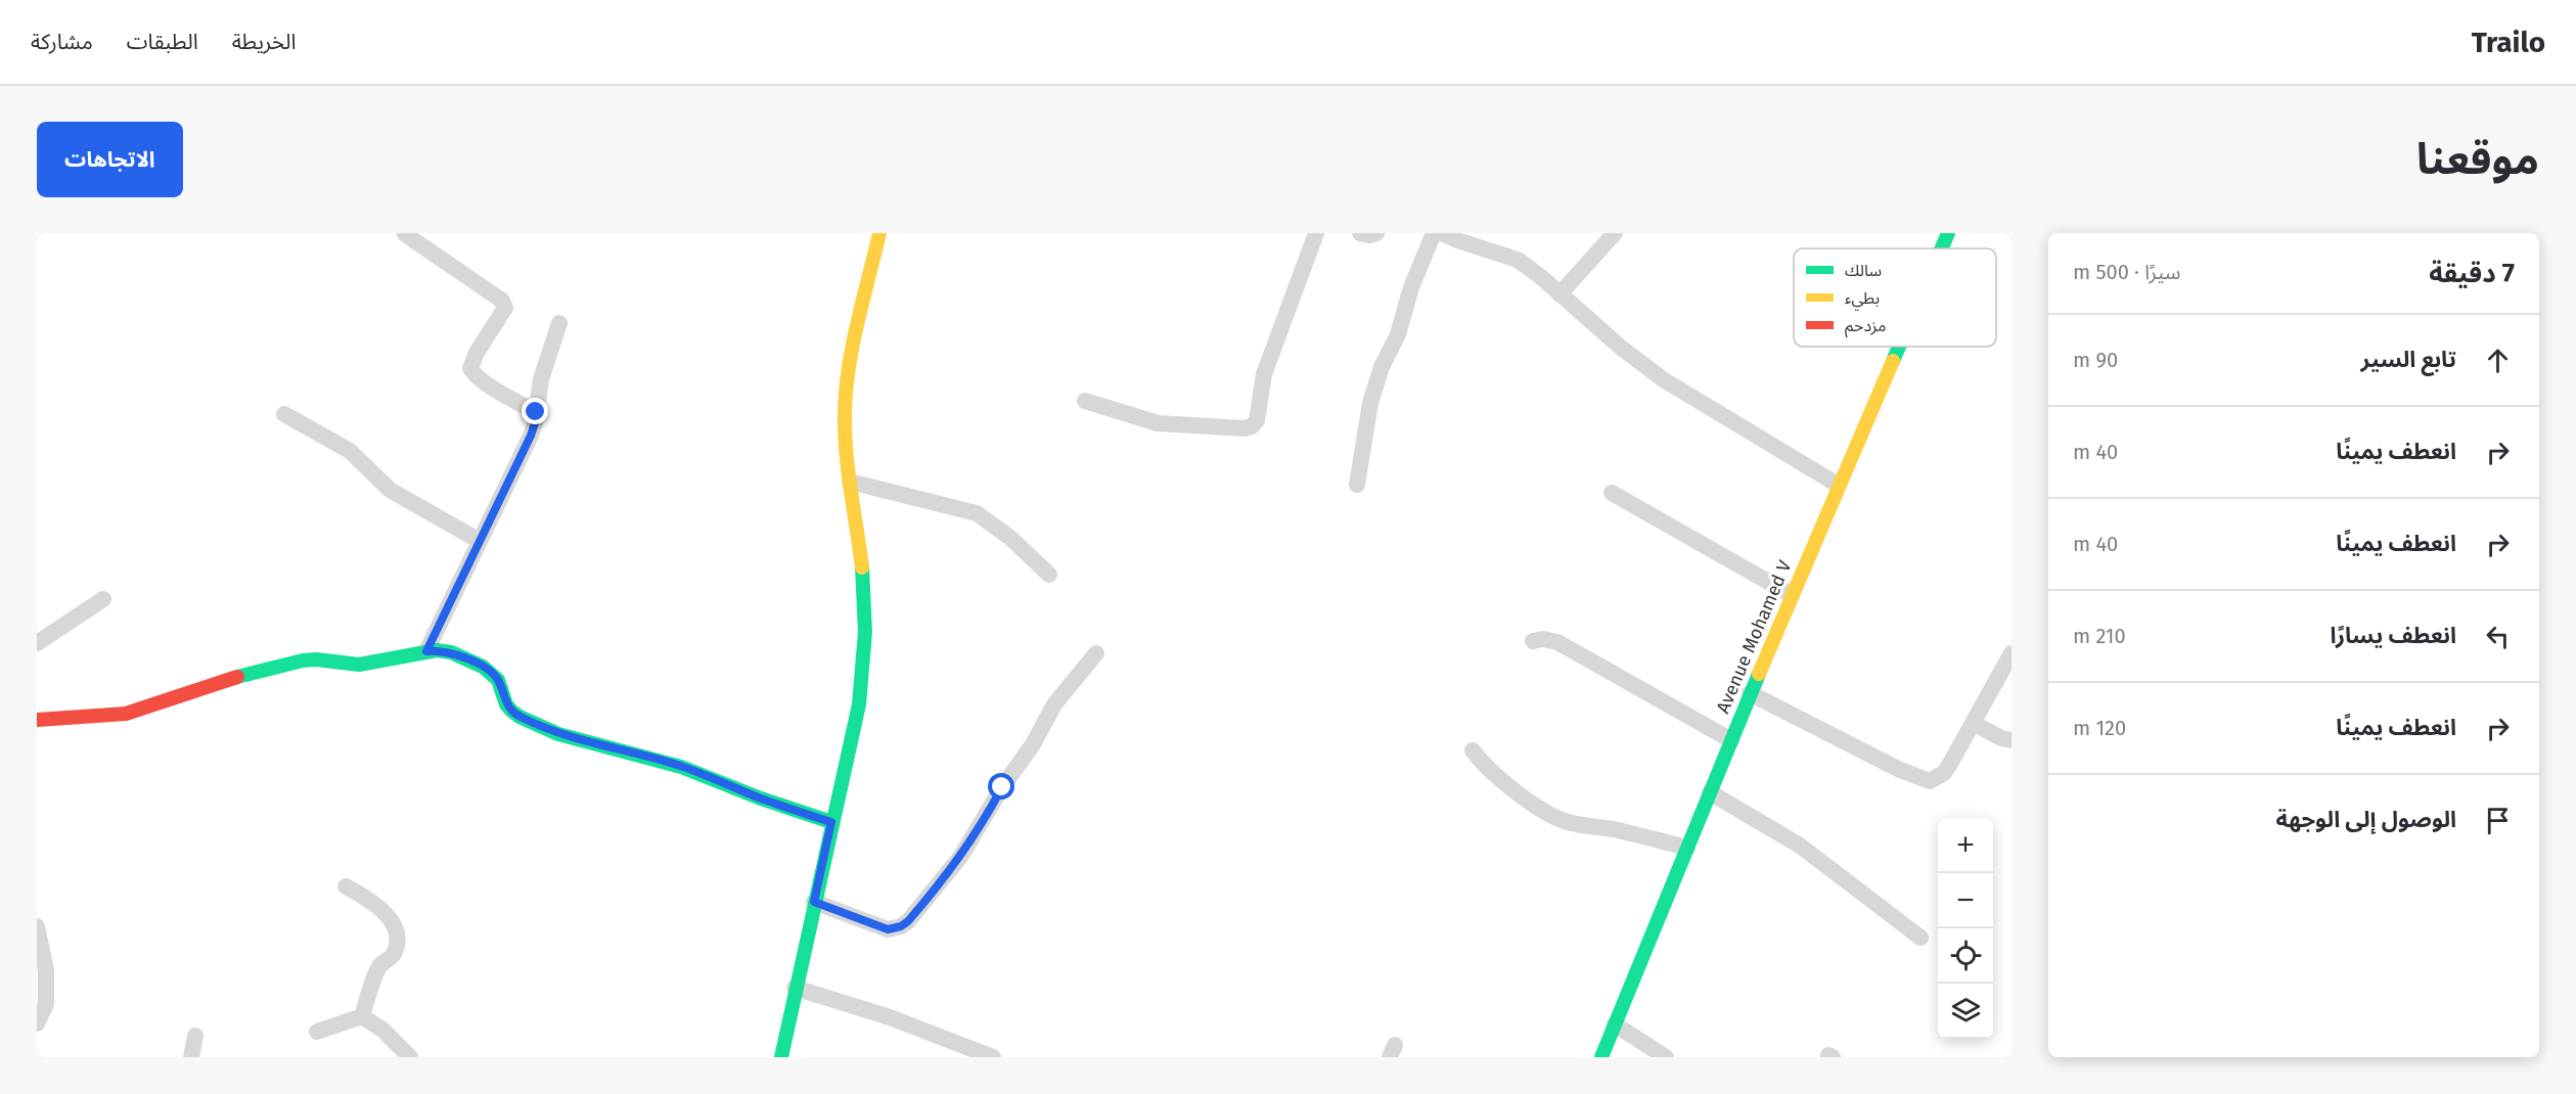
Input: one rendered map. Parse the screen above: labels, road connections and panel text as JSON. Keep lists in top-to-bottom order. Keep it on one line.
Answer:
{"streets":{"street":["Avenue Mohamed V"]},"legend":["سالك","بطيء","مزدحم"],"page":{"header":"Trailo","nav":["الخريطة","الطبقات","مشاركة"],"title":"موقعنا","buttons":"الاتجاهات","heading":["7 دقيقة","سيرًا · 500 m"],"list":[["تابع السير","90 m"],["انعطف يمينًا","40 m"],["انعطف يمينًا","40 m"],["انعطف يسارًا","210 m"],["انعطف يمينًا","120 m"],"الوصول إلى الوجهة"],"map_buttons":["+","−"]}}
